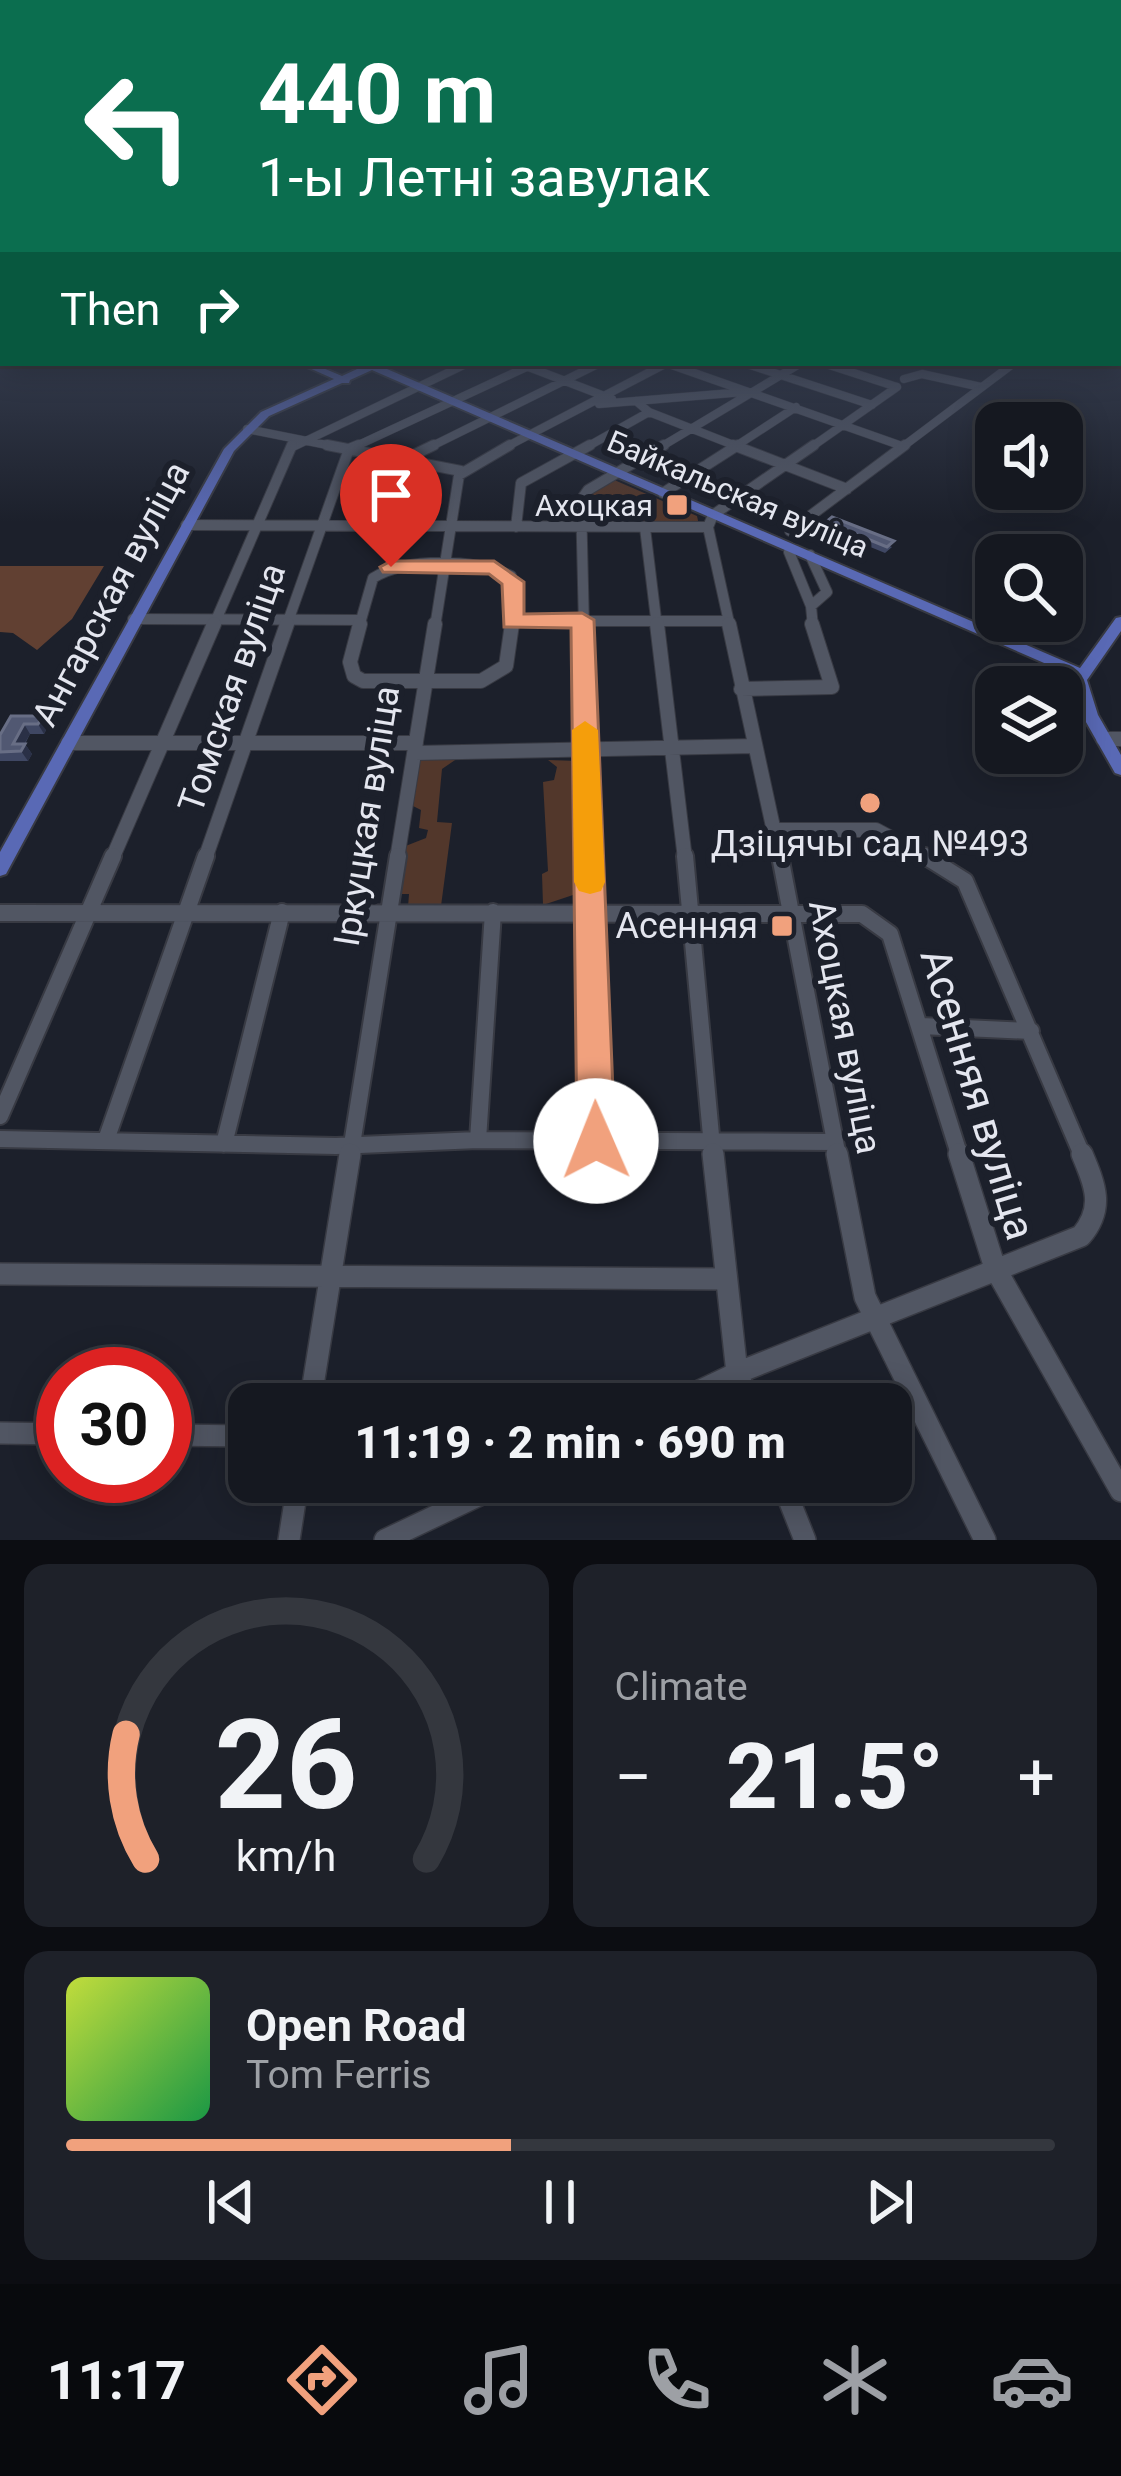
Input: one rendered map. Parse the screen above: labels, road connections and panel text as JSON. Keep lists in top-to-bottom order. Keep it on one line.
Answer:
{"streets":{"main road":["Байкальская вуліца","Ангарская вуліца"],"street":["Томская вуліца","Іркуцкая вуліца","Ахоцкая вуліца","Асенняя вуліца"]},"crossings":[["Байкальская вуліца","Ахоцкая вуліца"],["Томская вуліца","Асенняя вуліца"],["Іркуцкая вуліца","Асенняя вуліца"],["Ахоцкая вуліца","Асенняя вуліца"]],"places":{"transit":["Ахоцкая","Асенняя"],"other":["Дзіцячы сад №493"]},"page":{"turn":["440 m","1-ы Летні завулак"],"then":"Then","limit":"30","trip":"11:19 · 2 min · 690 m","tile":"Climate","heat":["−","21.5°","+"],"song":["Open Road","Tom Ferris"],"tabs":"11:17","gauge":["26","km/h"]}}
